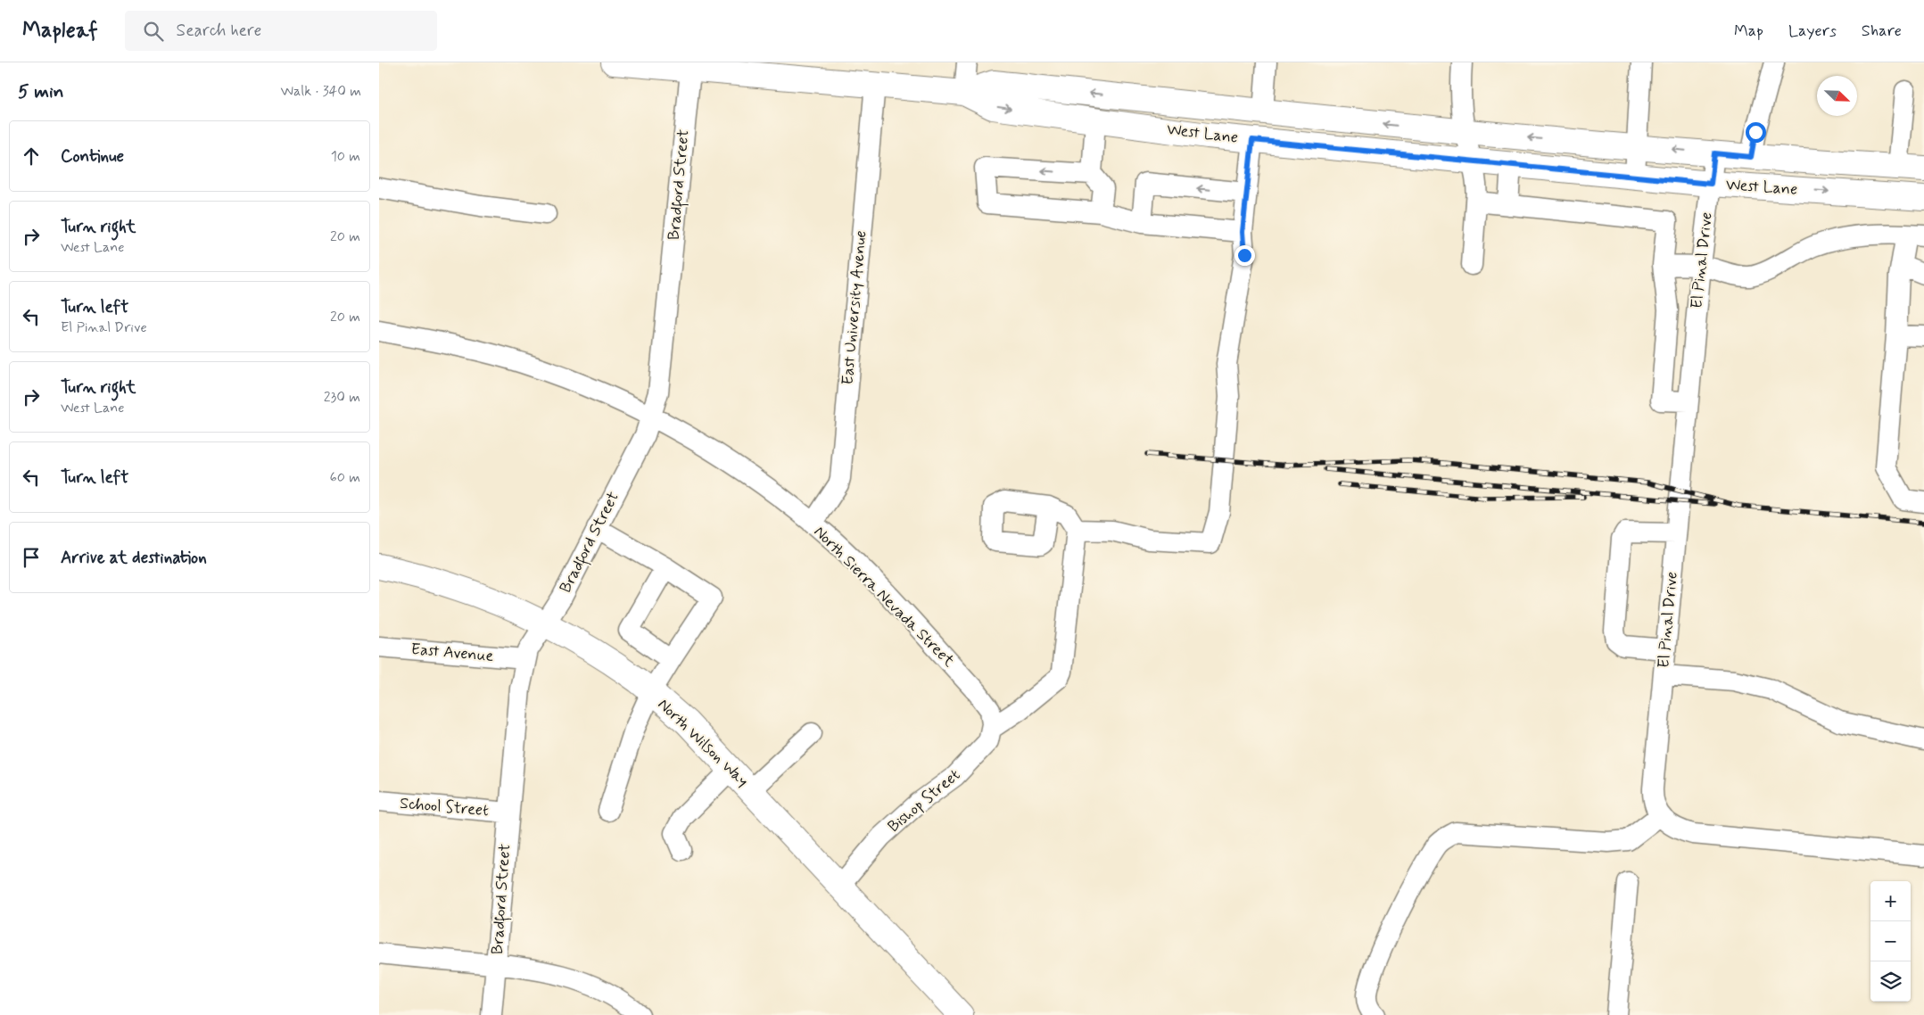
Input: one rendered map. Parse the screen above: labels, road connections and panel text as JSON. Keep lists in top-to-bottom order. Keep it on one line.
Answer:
{"streets":{"main road":["West Lane","North Wilson Way"],"street":["Bradford Street","El Pinal Drive","East University Avenue","North Sierra Nevada Street","East Avenue","Bishop Street","School Street"]},"crossings":[["West Lane","Bradford Street"],["West Lane","El Pinal Drive"],["West Lane","East University Avenue"],["Bradford Street","North Sierra Nevada Street"],["Bradford Street","East Avenue"],["Bradford Street","North Wilson Way"],["Bradford Street","School Street"],["East University Avenue","North Sierra Nevada Street"],["North Sierra Nevada Street","Bishop Street"],["North Wilson Way","Bishop Street"]],"north":"bottom right","page":{"header":"Mapleaf","search":"Search here","nav":["Map","Layers","Share"],"heading":["5 min","Walk · 340 m"],"list":[["Continue","10 m"],["Turn right","West Lane","20 m"],["Turn left","El Pinal Drive","20 m"],["Turn right","West Lane","230 m"],["Turn left","60 m"],"Arrive at destination"],"map_buttons":["+","−"]}}
